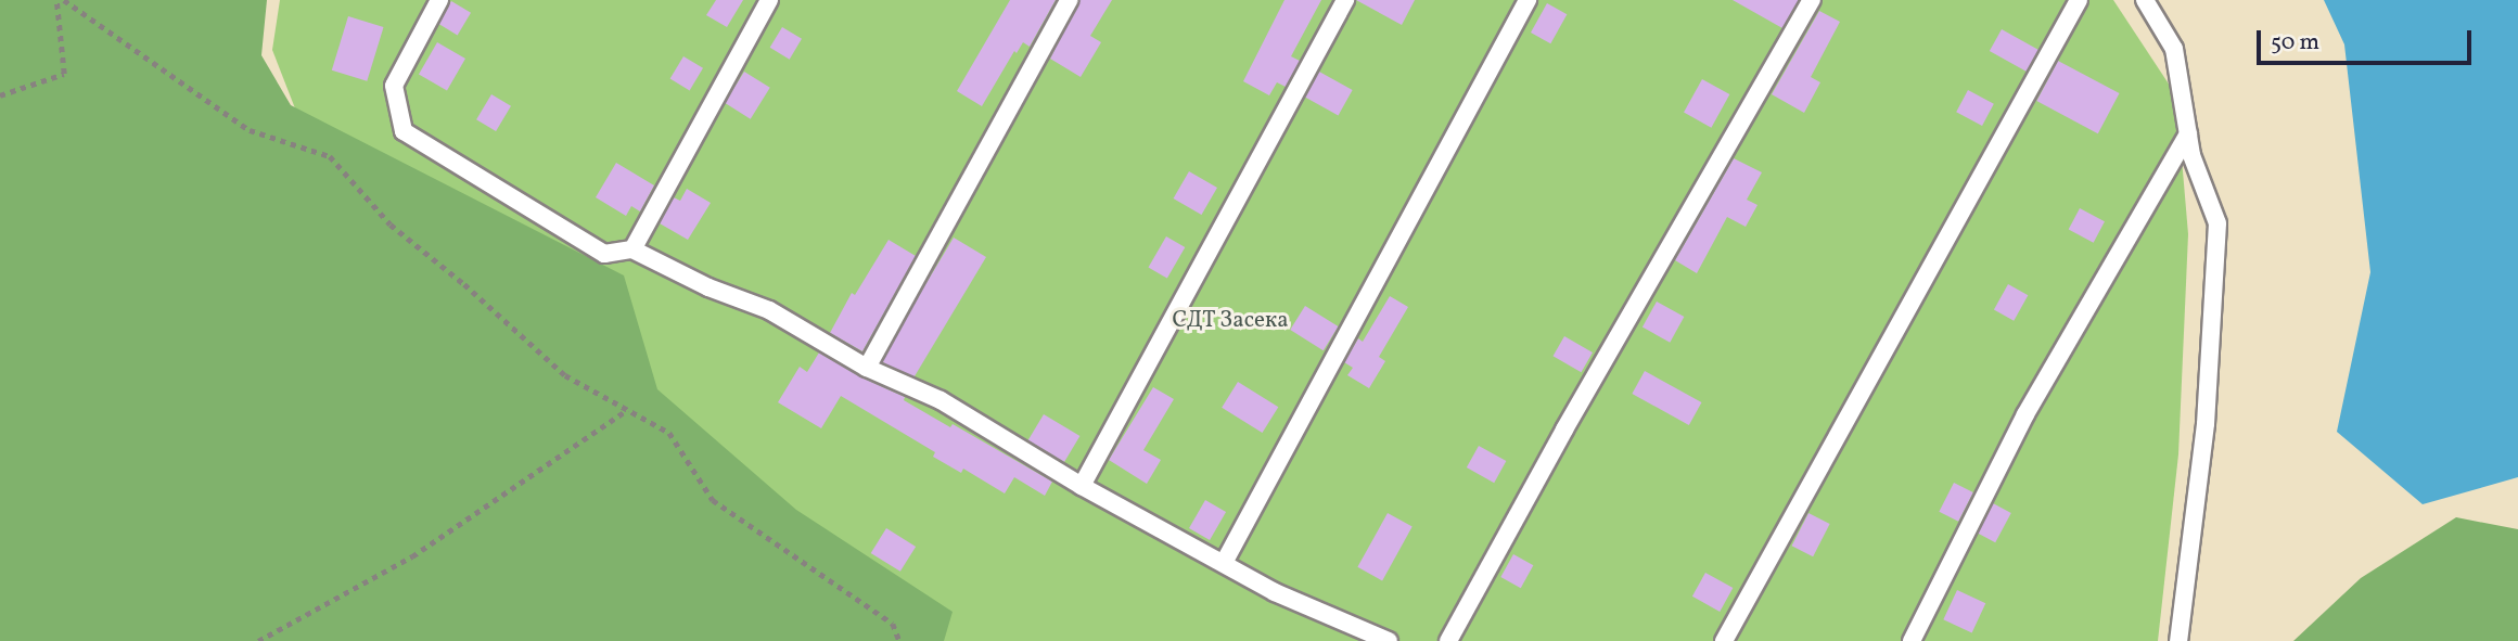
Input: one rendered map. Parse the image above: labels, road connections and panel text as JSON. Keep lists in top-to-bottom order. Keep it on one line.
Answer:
{"parks":["СДТ Засека"],"scale_bar":"50 m"}
